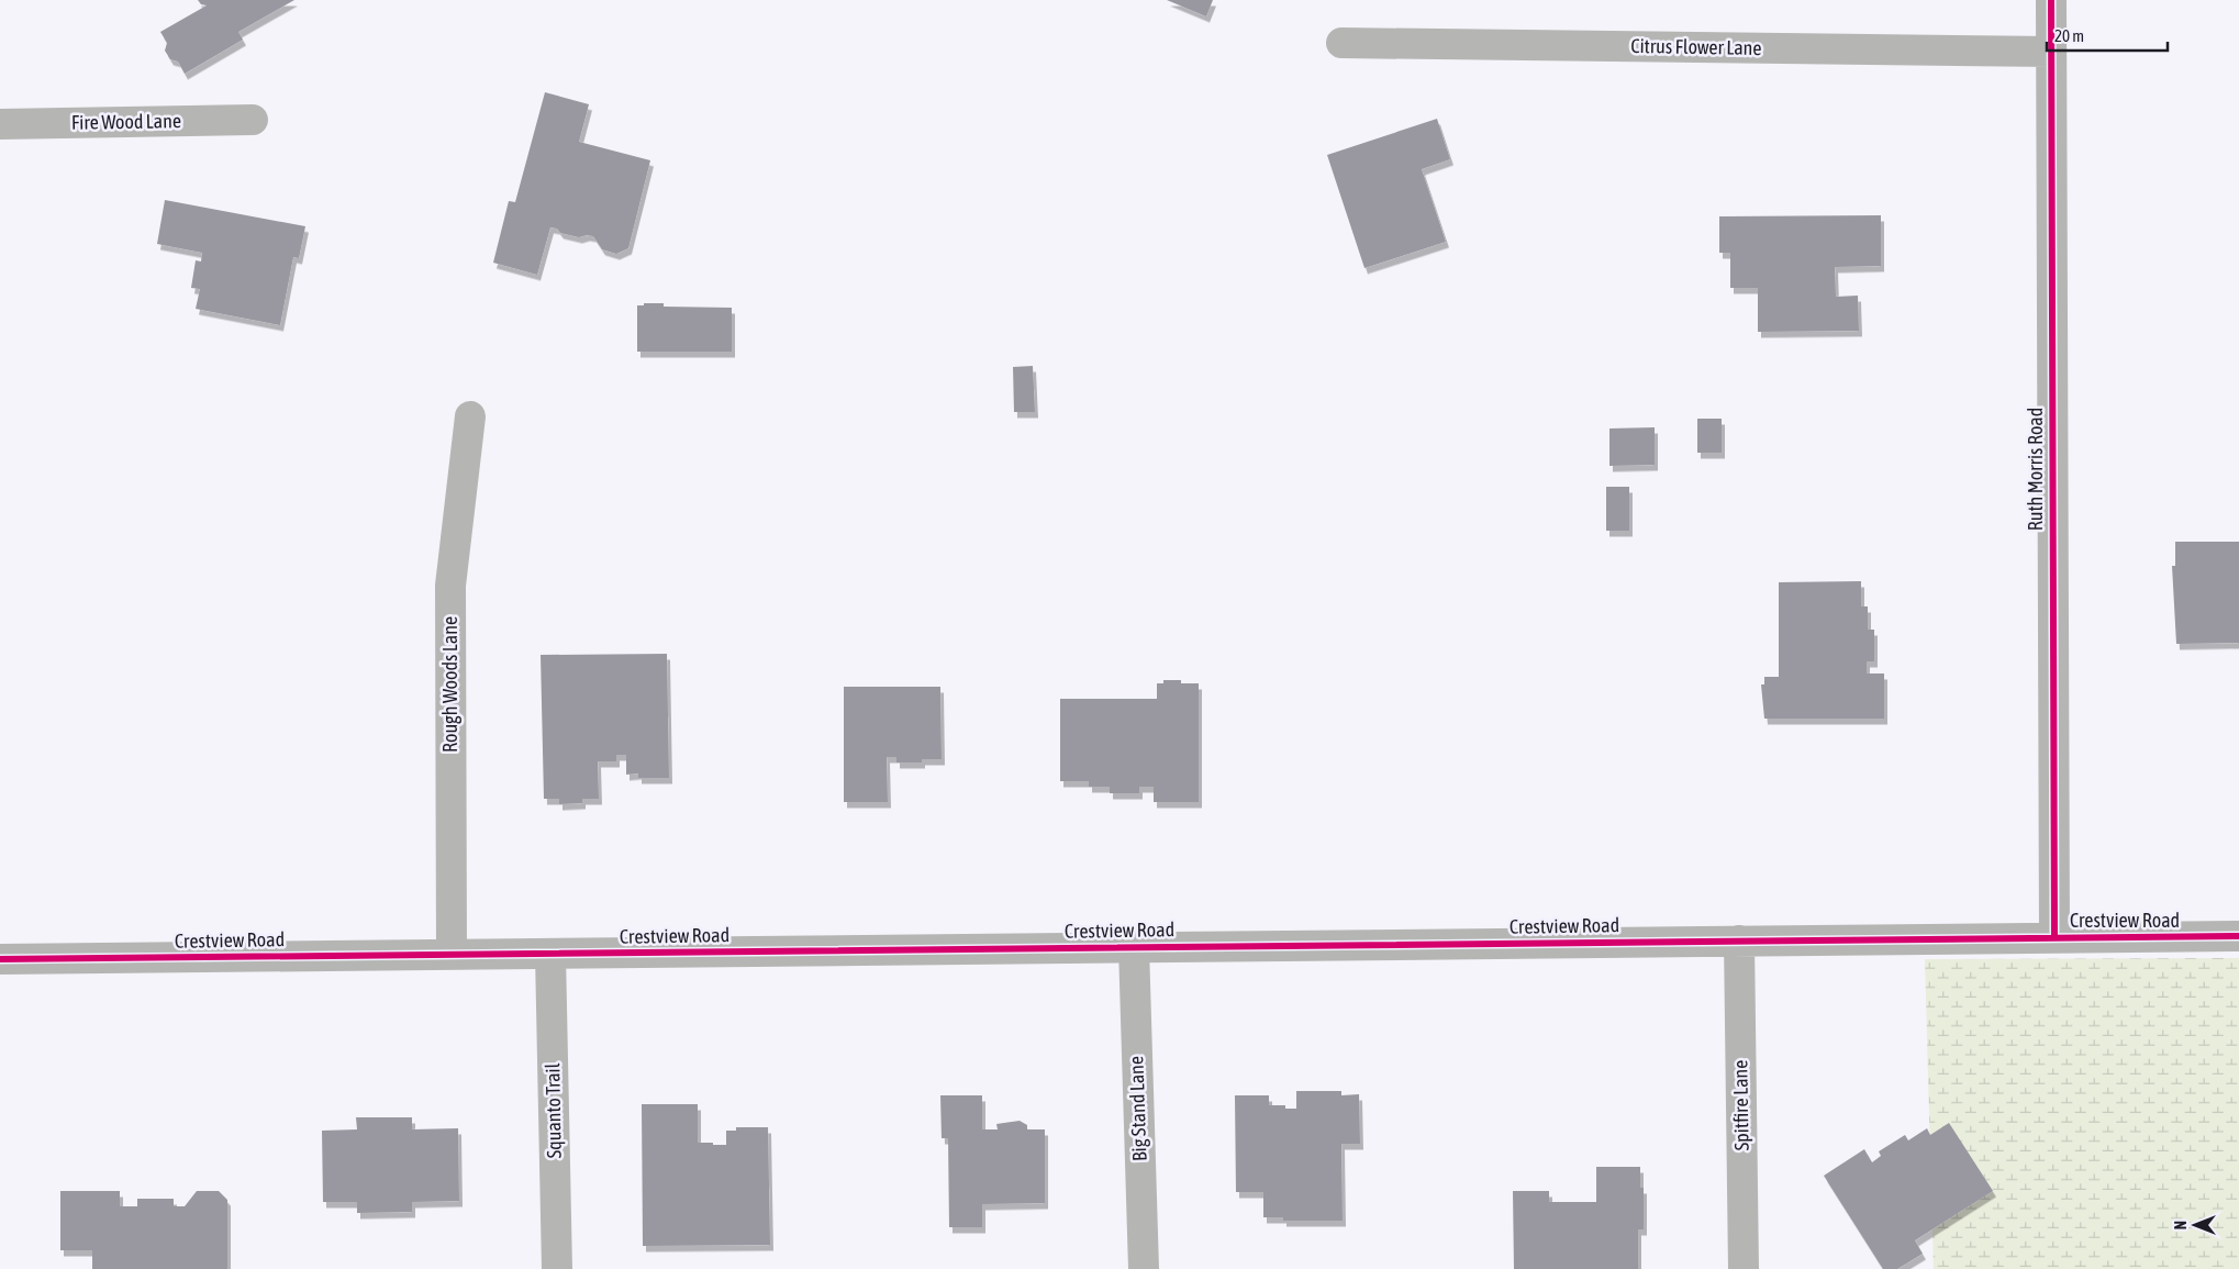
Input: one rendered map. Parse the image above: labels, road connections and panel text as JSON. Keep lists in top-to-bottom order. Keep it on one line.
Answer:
{"streets":{"street":["Citrus Flower Lane","Fire Wood Lane","Ruth Morris Road","Rough Woods Lane","Crestview Road","Spitfire Lane","Big Stand Lane","Squanto Trail"]},"crossings":[["Citrus Flower Lane","Ruth Morris Road"],["Ruth Morris Road","Crestview Road"],["Rough Woods Lane","Crestview Road"],["Crestview Road","Spitfire Lane"],["Crestview Road","Big Stand Lane"],["Crestview Road","Squanto Trail"]],"scale_bar":"20 m","north":"left"}
